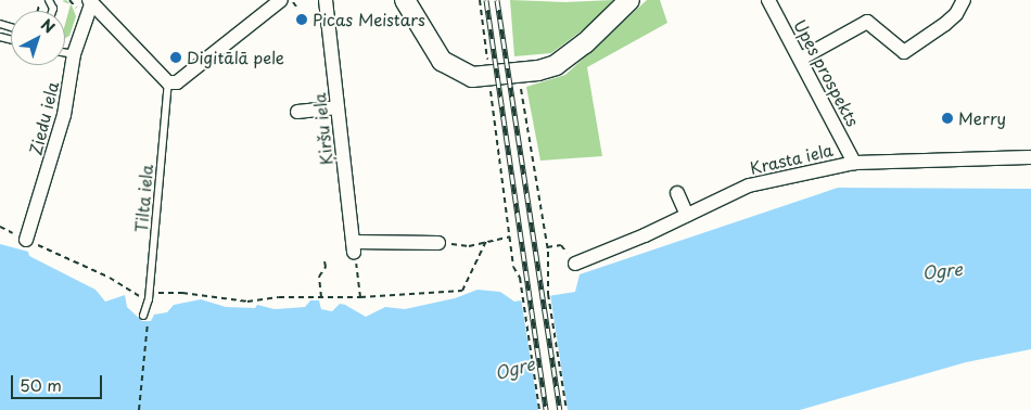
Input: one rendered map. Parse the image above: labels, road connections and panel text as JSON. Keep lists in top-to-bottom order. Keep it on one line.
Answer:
{"streets":{"street":["Upes prospekts","Ziedu iela","Ķiršu iela","Krasta iela"],"lane":["Tilta iela"]},"crossings":[["Upes prospekts","Krasta iela"]],"water":["Ogre"],"places":["Picas Meistars","Digitālā pele","Merry"],"scale_bar":"50 m","north":"top right"}
